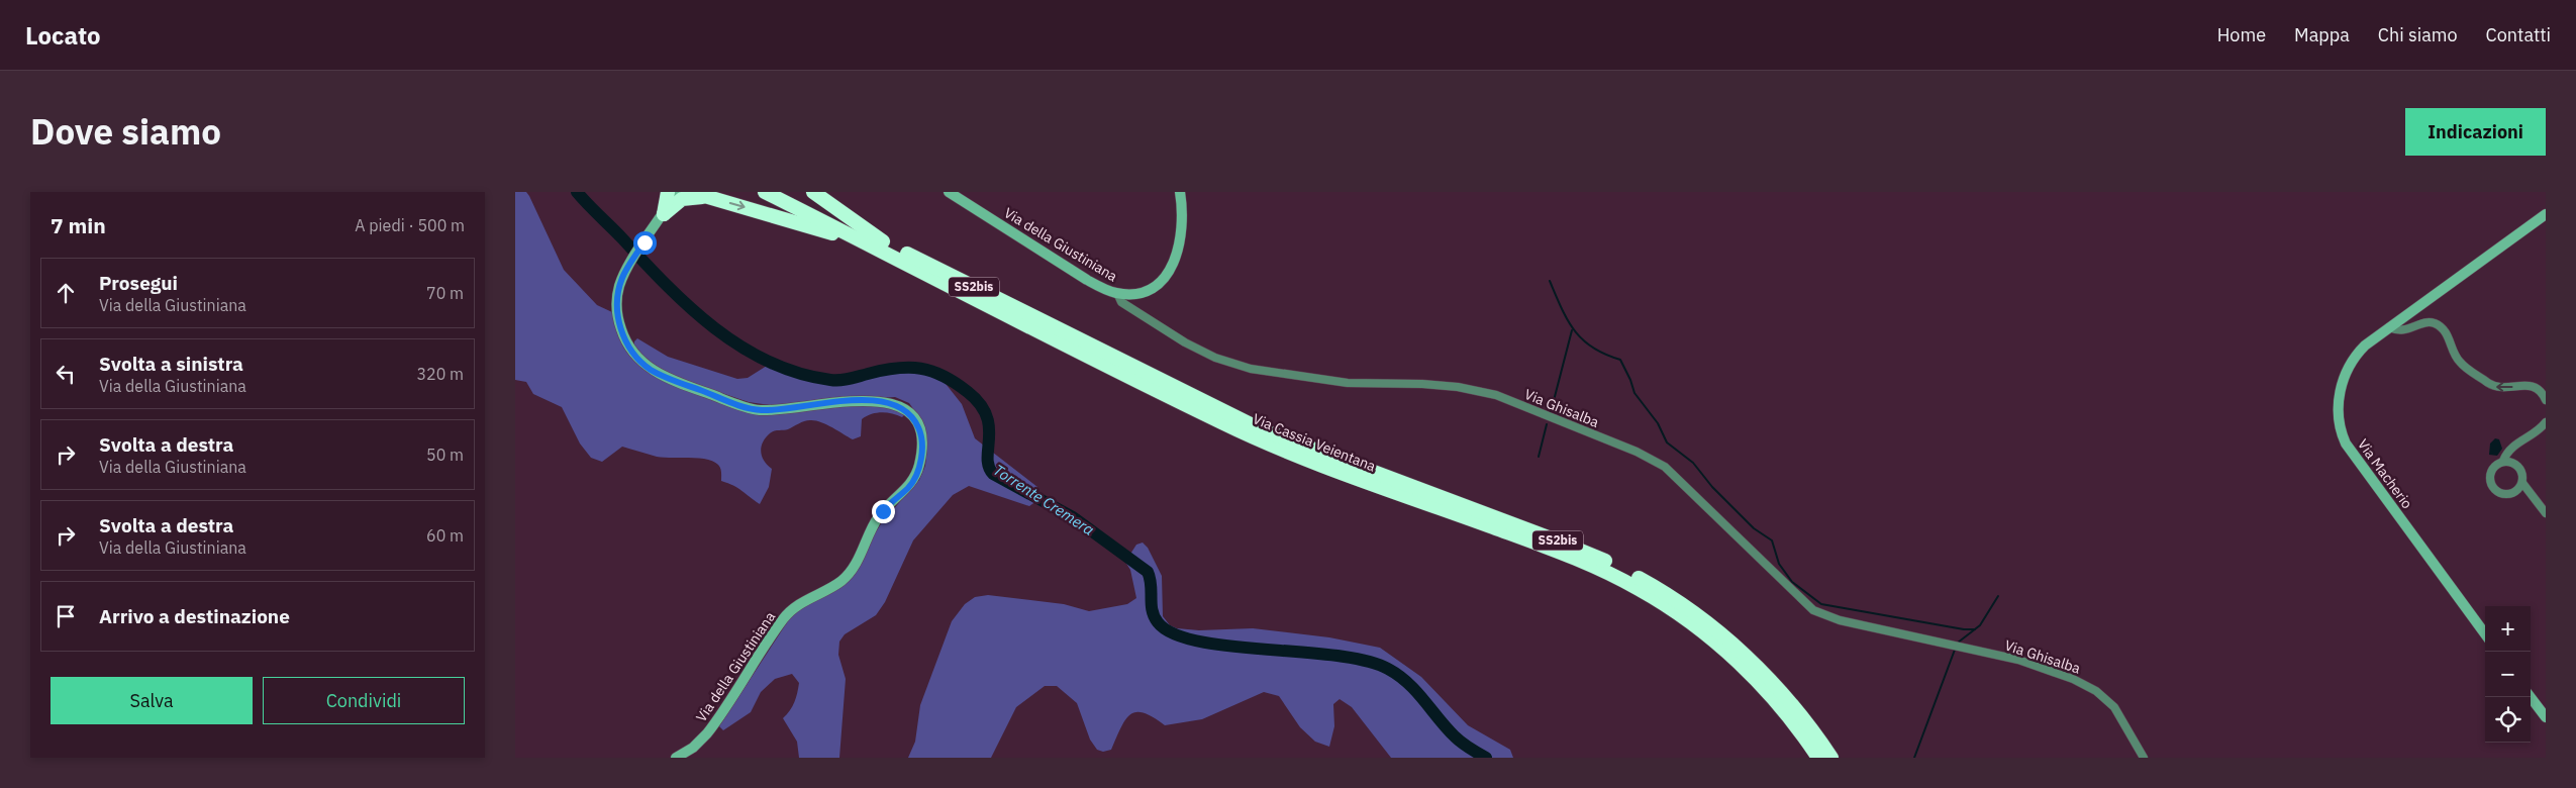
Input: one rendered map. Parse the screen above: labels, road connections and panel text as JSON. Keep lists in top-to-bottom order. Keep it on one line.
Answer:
{"streets":{"highway":["SS2bis","Via Cassia Veientana"],"street":["Via della Giustiniana","Via Ghisalba","Via Macherio"]},"crossings":[["Via della Giustiniana","Via Ghisalba"]],"water":["Torrente Cremera"],"page":{"header":"Locato","nav":["Home","Mappa","Chi siamo","Contatti"],"title":"Dove siamo","buttons":["Indicazioni",["Salva","Condividi"]],"heading":["7 min","A piedi · 500 m"],"list":[["Prosegui","Via della Giustiniana","70 m"],["Svolta a sinistra","Via della Giustiniana","320 m"],["Svolta a destra","Via della Giustiniana","50 m"],["Svolta a destra","Via della Giustiniana","60 m"],"Arrivo a destinazione"],"map_buttons":["+","−"]}}
